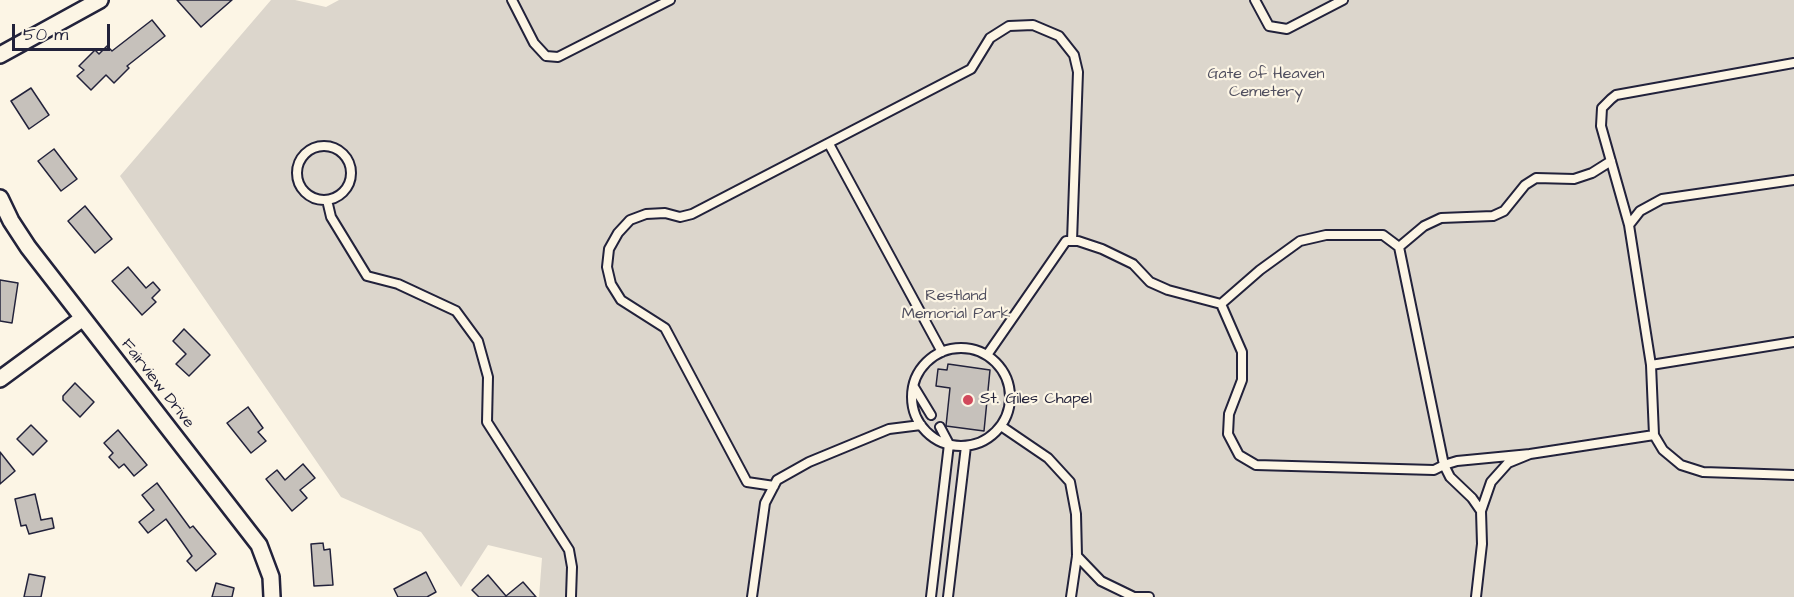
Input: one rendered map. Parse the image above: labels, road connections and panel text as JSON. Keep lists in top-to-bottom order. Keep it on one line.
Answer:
{"streets":{"street":["Fairview Drive"]},"parks":["Gate of Heaven Cemetery","Restland Memorial Park"],"places":["St. Giles Chapel"],"scale_bar":"50 m"}
